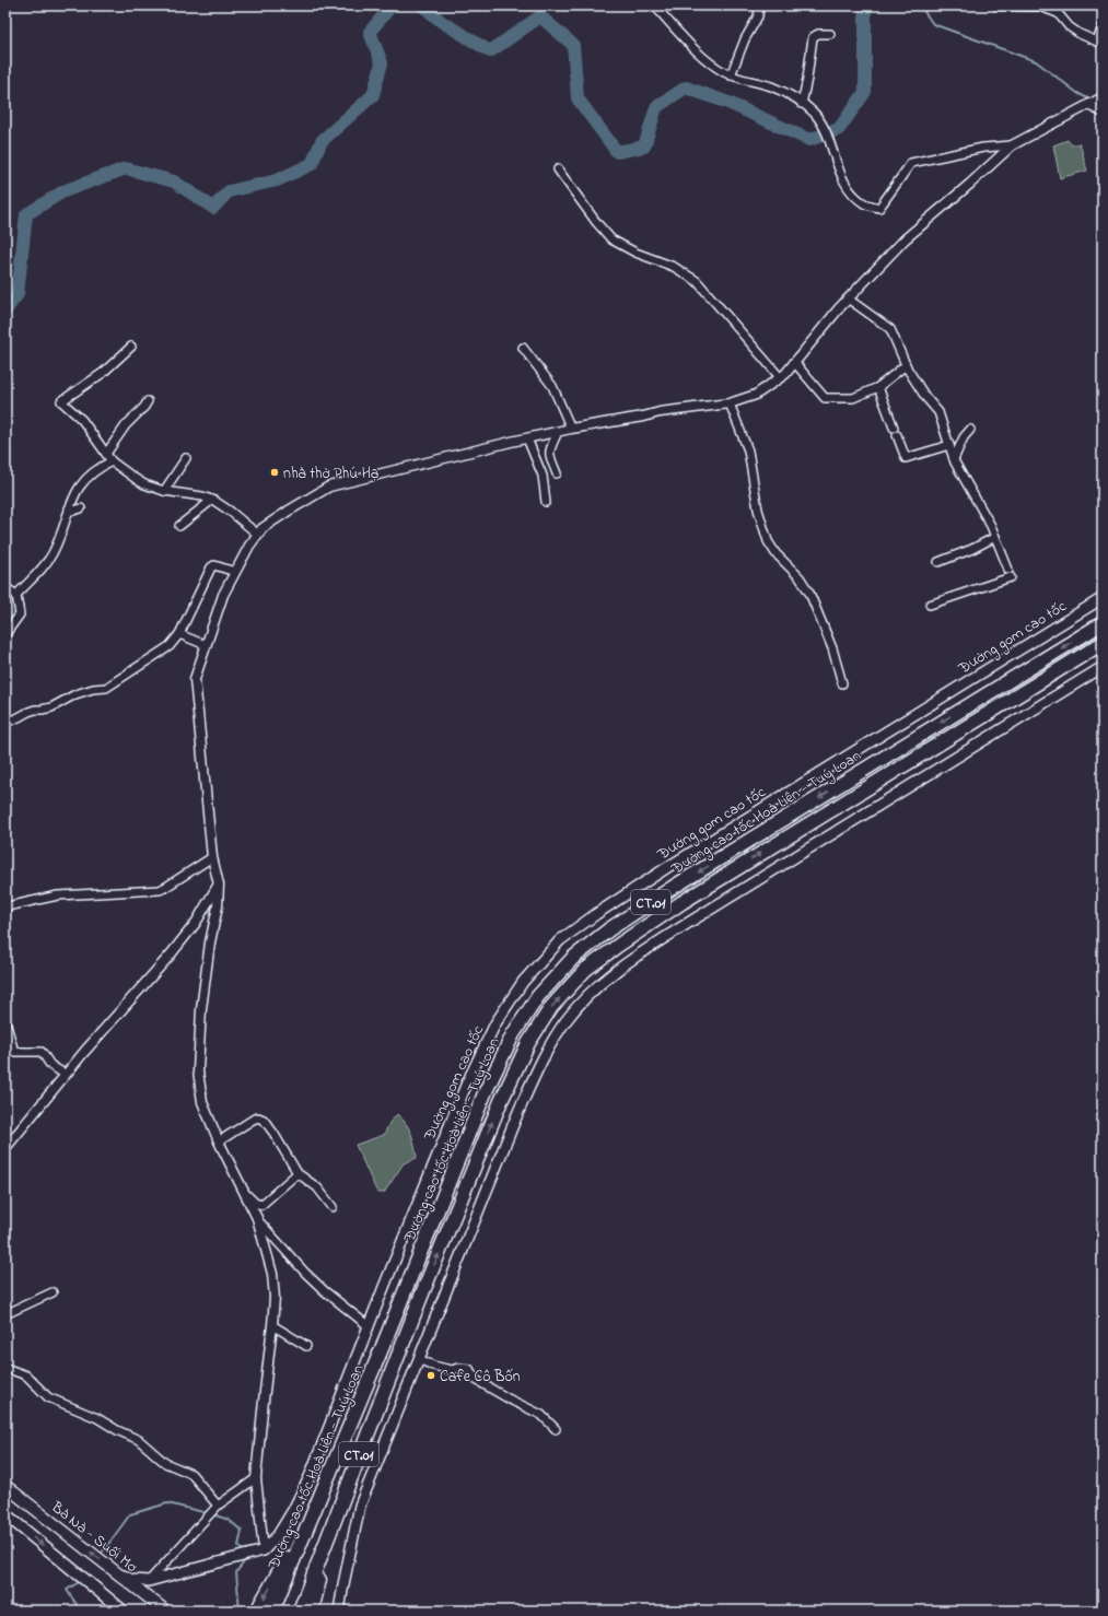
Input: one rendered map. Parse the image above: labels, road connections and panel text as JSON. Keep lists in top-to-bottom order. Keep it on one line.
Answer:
{"streets":{"highway":["Đường cao tốc Hoà Liên - Tuý Loan","CT.01"],"main road":["Đường gom cao tốc","Bà Nà - Suối Mơ"]},"places":["nhà thờ Phú Hạ","Cafe Cô Bốn"]}
